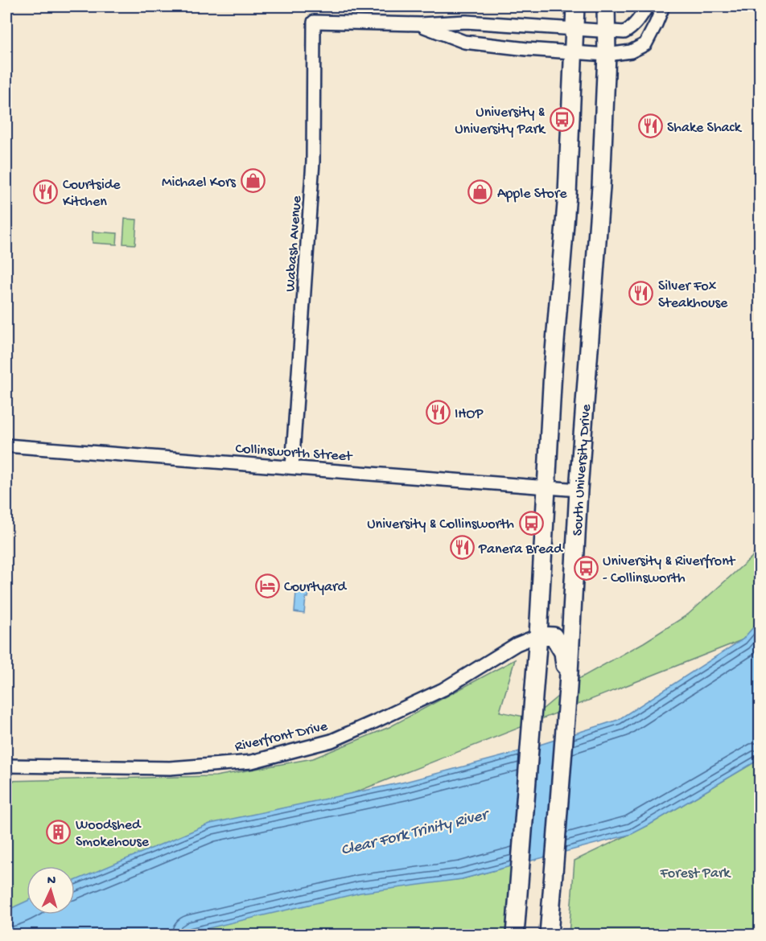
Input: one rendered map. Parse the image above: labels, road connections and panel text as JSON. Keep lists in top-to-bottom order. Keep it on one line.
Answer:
{"streets":{"main road":["South University Drive"],"street":["Wabash Avenue","Collinsworth Street","Riverfront Drive"]},"crossings":[["Wabash Avenue","Collinsworth Street"],["Collinsworth Street","South University Drive"]],"water":["Clear Fork Trinity River"],"parks":["Forest Park"],"places":{"bus stop":["University & University Park","University & Collinsworth","University & Riverfront - Collinsworth"],"restaurant":["Shake Shack","Courtside Kitchen","Silver Fox Steakhouse","IHOP","Panera Bread"],"shop":["Michael Kors","Apple Store"],"hotel":["Courtyard"],"building":["Woodshed Smokehouse"]},"north":"top"}
